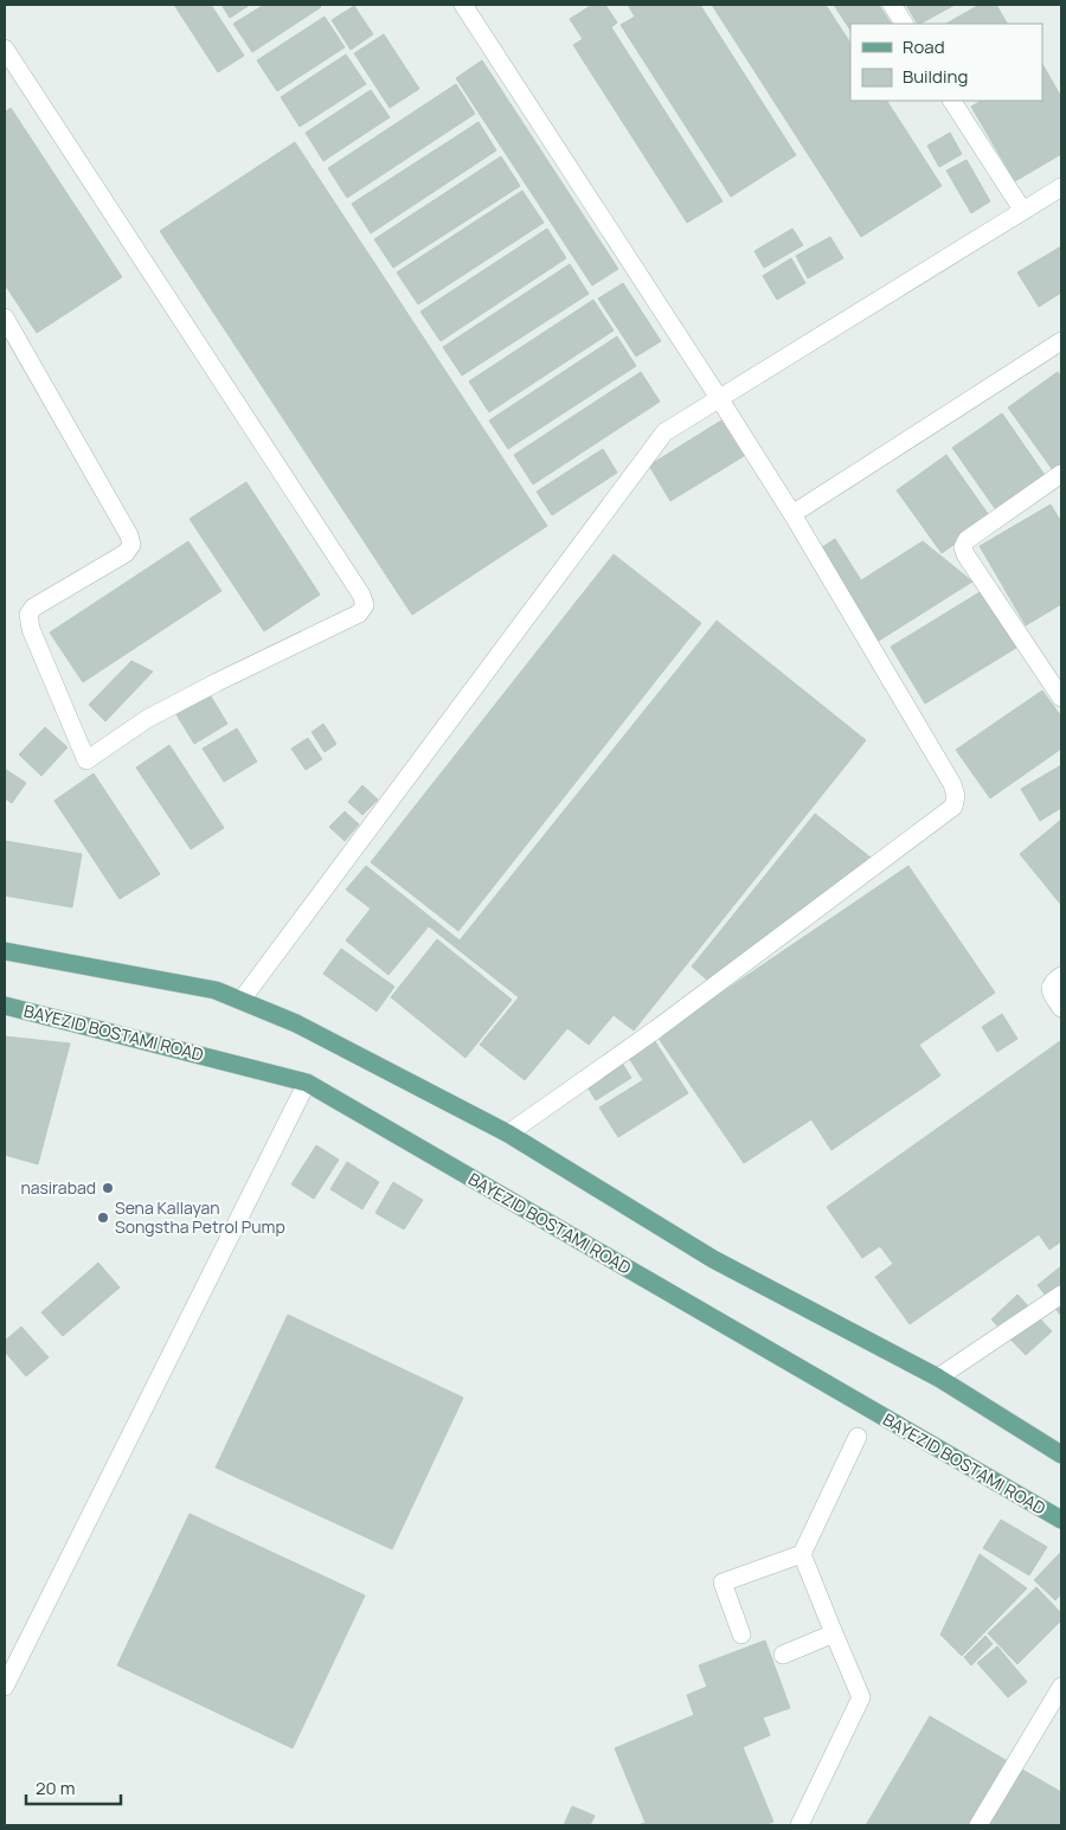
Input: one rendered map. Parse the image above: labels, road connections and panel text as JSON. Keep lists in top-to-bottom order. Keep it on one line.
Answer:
{"streets":{"main road":["BAYEZID BOSTAMI ROAD"]},"places":["nasirabad","Sena Kallayan Songstha Petrol Pump"],"legend":["Road","Building"],"scale_bar":"20 m"}
